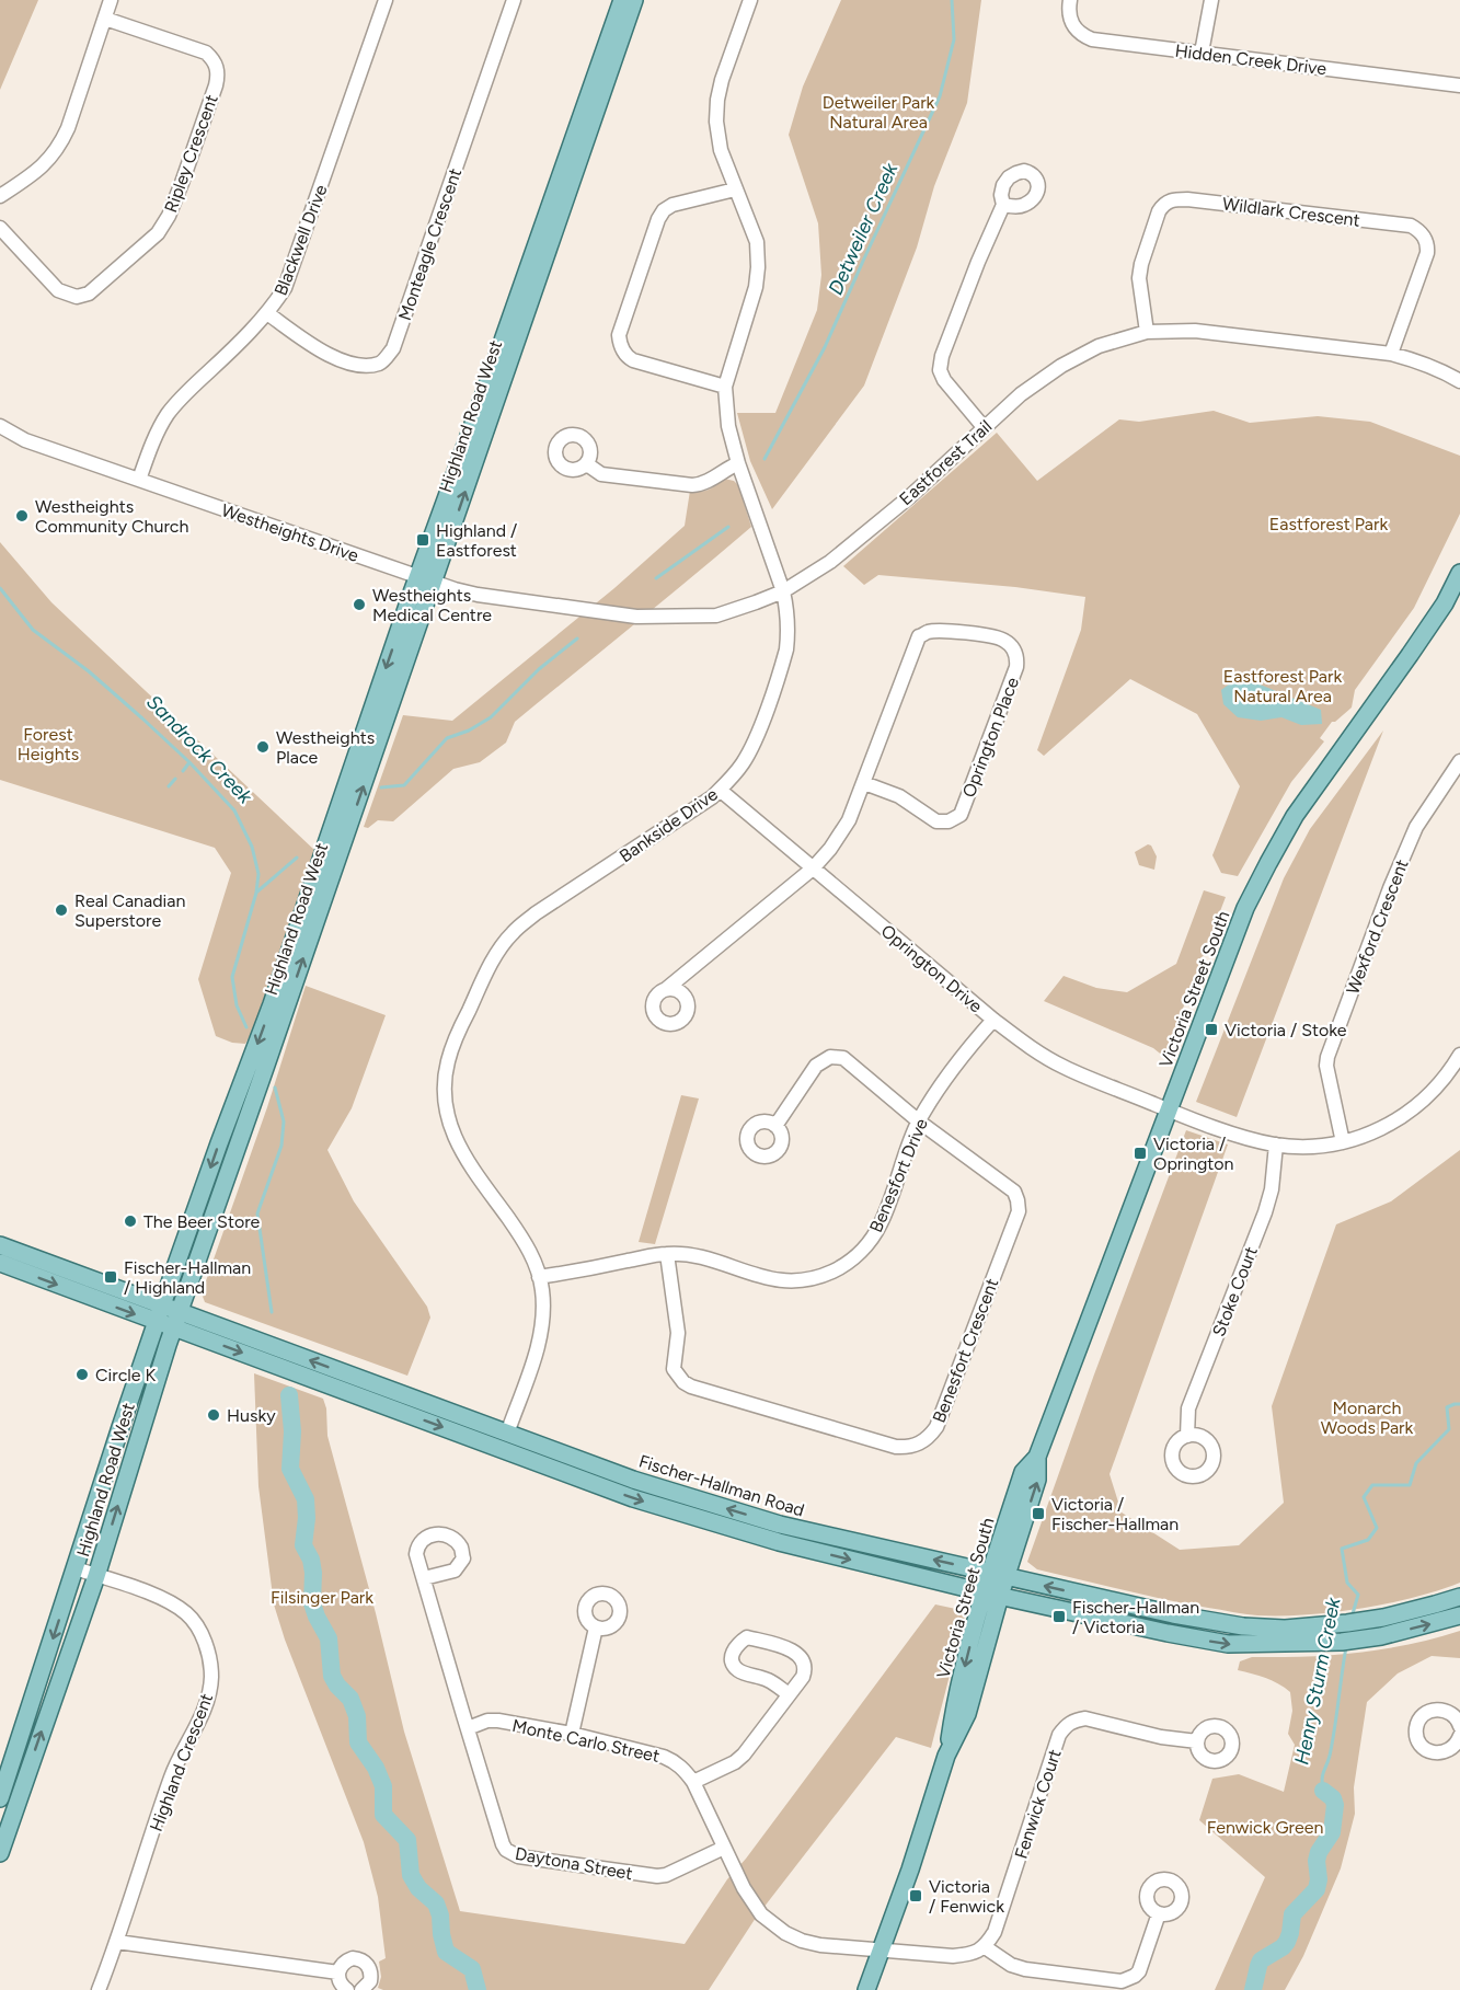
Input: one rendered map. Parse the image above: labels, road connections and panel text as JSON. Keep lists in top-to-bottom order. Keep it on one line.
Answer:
{"streets":{"main road":["Highland Road West","Victoria Street South","Fischer-Hallman Road"],"street":["Hidden Creek Drive","Ripley Crescent","Wildlark Crescent","Blackwell Drive","Monteagle Crescent","Eastforest Trail","Westheights Drive","Oprington Place","Bankside Drive","Wexford Crescent","Oprington Drive","Benesfort Drive","Stoke Court","Benesfort Crescent","Monte Carlo Street","Highland Crescent","Fenwick Court","Daytona Street"]},"crossings":[["Wildlark Crescent","Eastforest Trail"],["Blackwell Drive","Monteagle Crescent"],["Blackwell Drive","Westheights Drive"],["Highland Road West","Eastforest Trail"],["Highland Road West","Westheights Drive"],["Highland Road West","Fischer-Hallman Road"],["Highland Road West","Highland Crescent"],["Eastforest Trail","Westheights Drive"],["Eastforest Trail","Bankside Drive"],["Oprington Place","Oprington Drive"],["Bankside Drive","Oprington Drive"],["Bankside Drive","Benesfort Drive"],["Bankside Drive","Fischer-Hallman Road"],["Wexford Crescent","Oprington Drive"],["Oprington Drive","Victoria Street South"],["Oprington Drive","Benesfort Drive"],["Oprington Drive","Stoke Court"],["Victoria Street South","Fischer-Hallman Road"],["Victoria Street South","Monte Carlo Street"],["Benesfort Drive","Benesfort Crescent"],["Monte Carlo Street","Daytona Street"]],"water":["Detweiler Creek","Sandrock Creek","Henry Sturm Creek"],"parks":["Detweiler Park Natural Area","Eastforest Park","Eastforest Park Natural Area","Forest Heights","Monarch Woods Park","Filsinger Park","Fenwick Green"],"places":{"other":["Westheights Community Church","Westheights Medical Centre","Westheights Place","Real Canadian Superstore","The Beer Store","Circle K","Husky"],"transit":["Highland / Eastforest","Victoria / Stoke","Victoria / Oprington","Fischer-Hallman / Highland","Victoria / Fischer-Hallman","Fischer-Hallman / Victoria","Victoria / Fenwick"]}}
